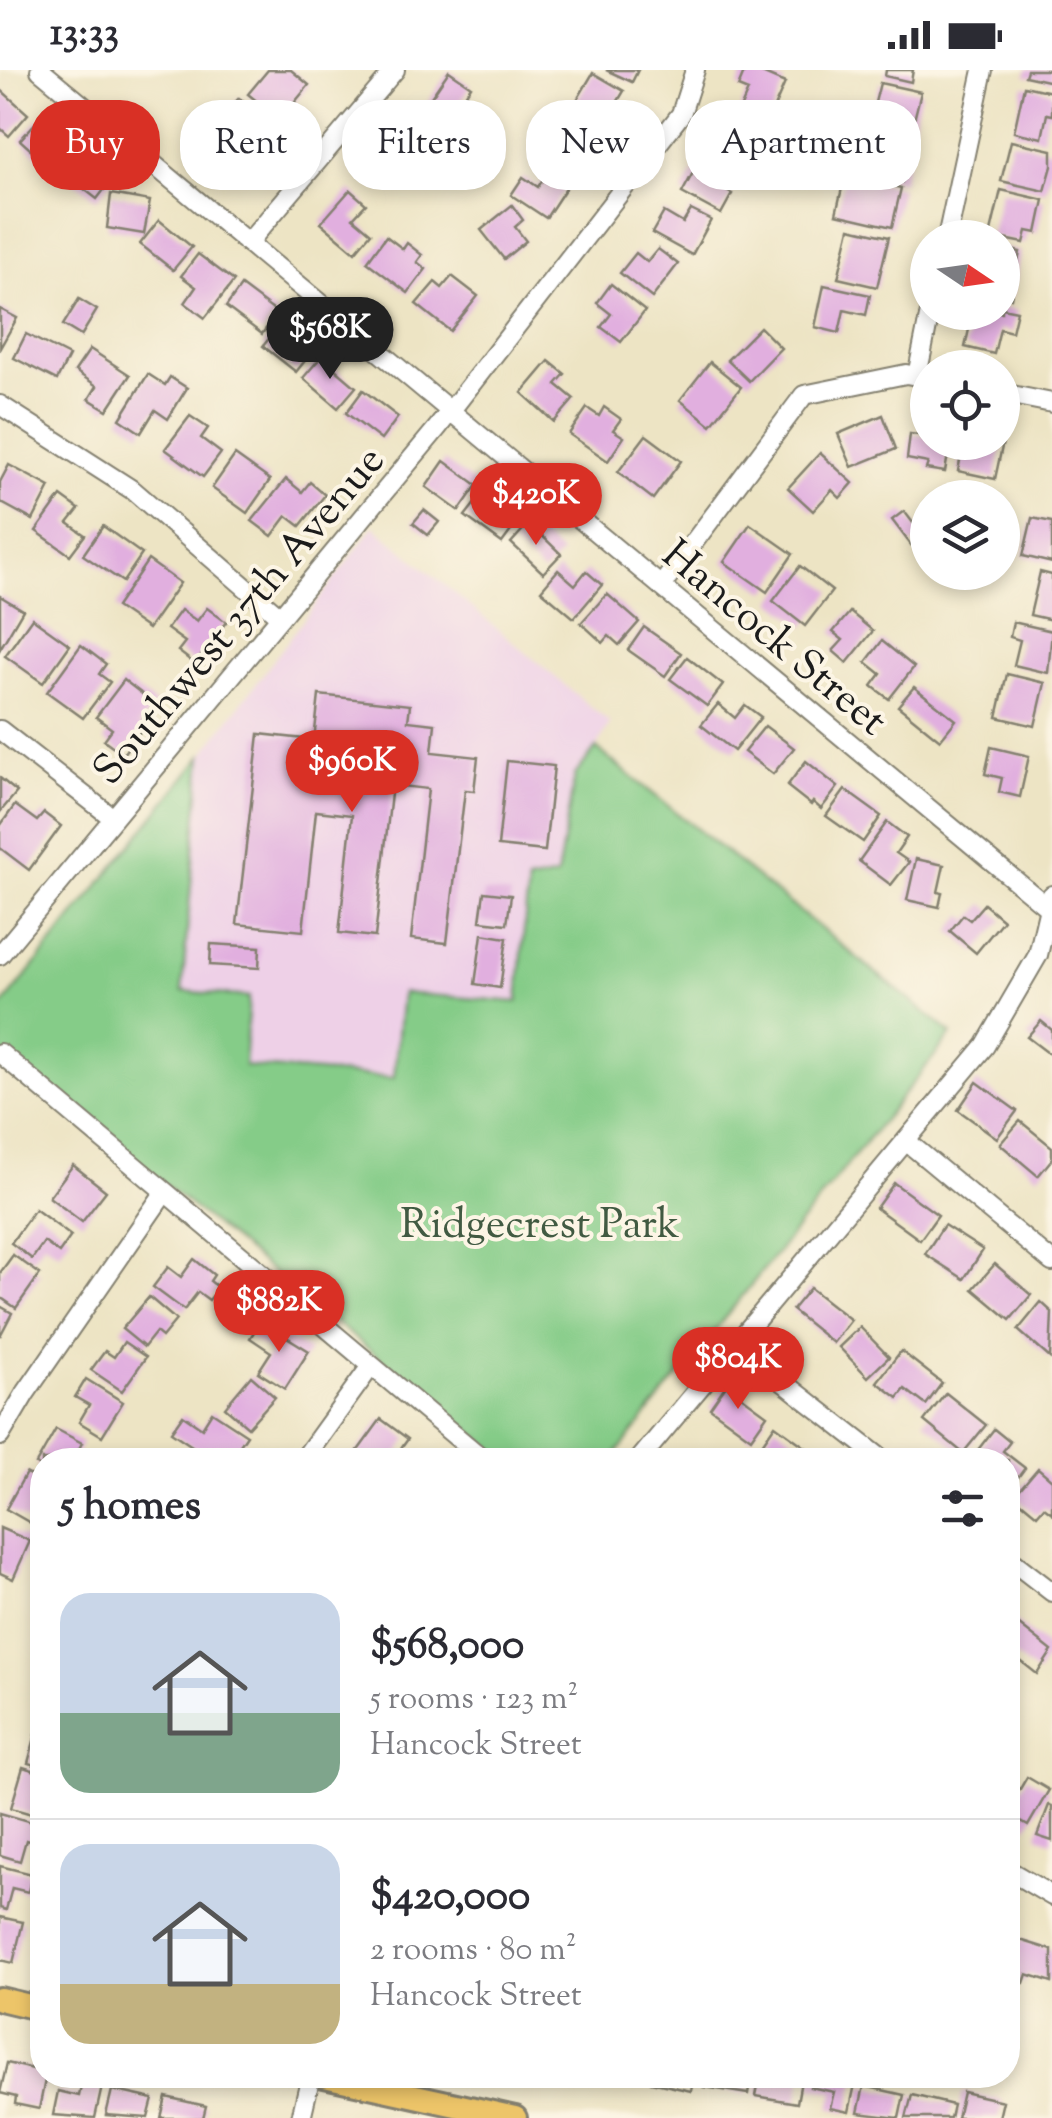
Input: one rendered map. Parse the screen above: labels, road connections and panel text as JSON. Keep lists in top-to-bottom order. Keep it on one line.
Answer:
{"streets":{"street":["Southwest 37th Avenue","Hancock Street"]},"crossings":[["Southwest 37th Avenue","Hancock Street"]],"parks":["Ridgecrest Park"],"north":"right","page":{"status":"13:33","chip":["Buy","Rent","Filters","New","Apartment"],"price":["$568K","$420K","$960K","$882K","$804K"],"heading":"5 homes","list":[{"name":"$568,000","note":"5 rooms · 123 m² · Hancock Street"},{"name":"$420,000","note":"2 rooms · 80 m² · Hancock Street"}]}}
